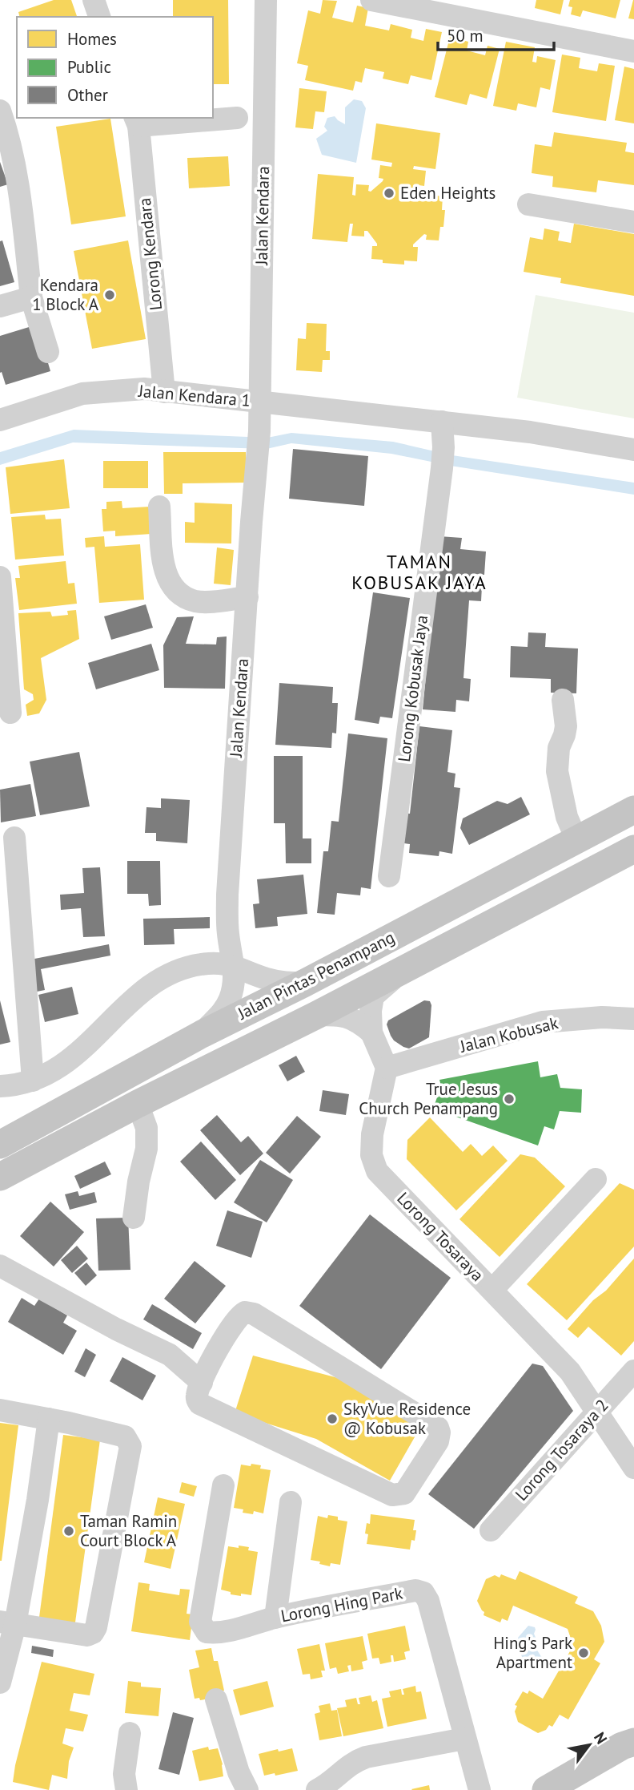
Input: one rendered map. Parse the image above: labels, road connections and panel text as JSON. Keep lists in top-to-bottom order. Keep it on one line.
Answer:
{"streets":{"main road":["Jalan Pintas Penampang"],"street":["Jalan Kendara","Lorong Kendara","Jalan Kendara 1","Lorong Kobusak Jaya","Jalan Kobusak","Lorong Tosaraya","Lorong Tosaraya 2","Lorong Hing Park"]},"crossings":[["Jalan Kendara","Jalan Kendara 1"],["Jalan Kendara","Jalan Pintas Penampang"],["Lorong Kendara","Jalan Kendara 1"],["Jalan Kendara 1","Lorong Kobusak Jaya"],["Jalan Kobusak","Lorong Tosaraya"],["Lorong Tosaraya","Lorong Tosaraya 2"]],"districts":["TAMAN KOBUSAK JAYA"],"places":["Eden Heights","Kendara 1 Block A","True Jesus Church Penampang","SkyVue Residence @ Kobusak","Taman Ramin Court Block A","Hing's Park Apartment"],"legend":["Homes","Public","Other"],"scale_bar":"50 m","north":"top right"}
